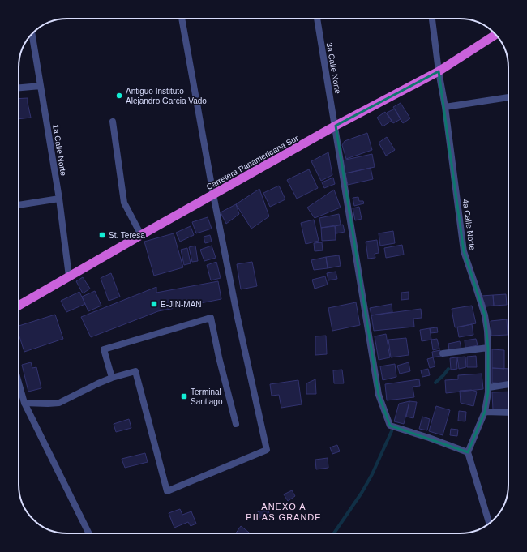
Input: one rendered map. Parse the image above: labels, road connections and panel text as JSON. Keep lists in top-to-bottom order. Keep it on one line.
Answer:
{"streets":{"highway":["Carretera Panamericana Sur"],"street":["3a Calle Norte","1a Calle Norte","4a Calle Norte"]},"crossings":[["3a Calle Norte","Carretera Panamericana Sur"],["3a Calle Norte","4a Calle Norte"],["1a Calle Norte","Carretera Panamericana Sur"],["Carretera Panamericana Sur","4a Calle Norte"]],"districts":["ANEXO A PILAS GRANDE"],"places":{"other":["Antiguo Instituto Alejandro Garcia Vado"],"transit":["St. Teresa","E-JIN-MAN","Terminal Santiago"]}}
